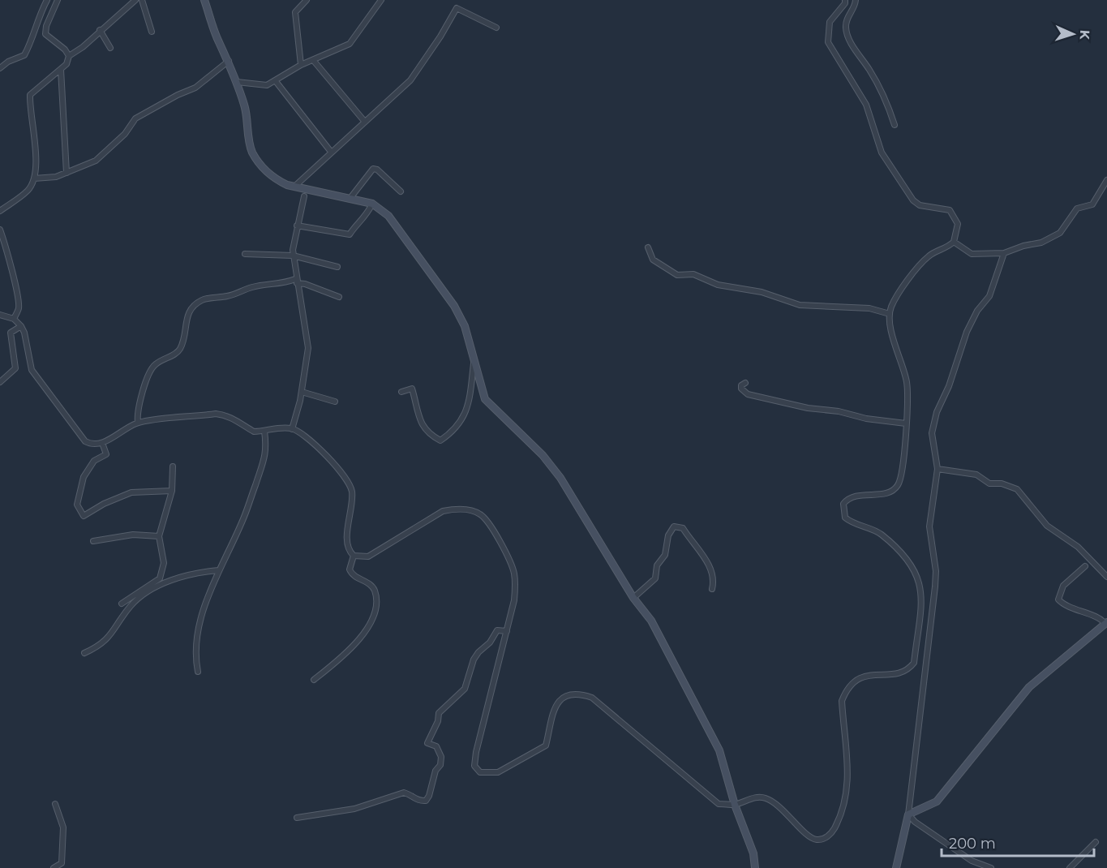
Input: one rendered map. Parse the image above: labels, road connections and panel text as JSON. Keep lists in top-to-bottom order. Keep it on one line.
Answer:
{"scale_bar":"200 m","north":"right"}
